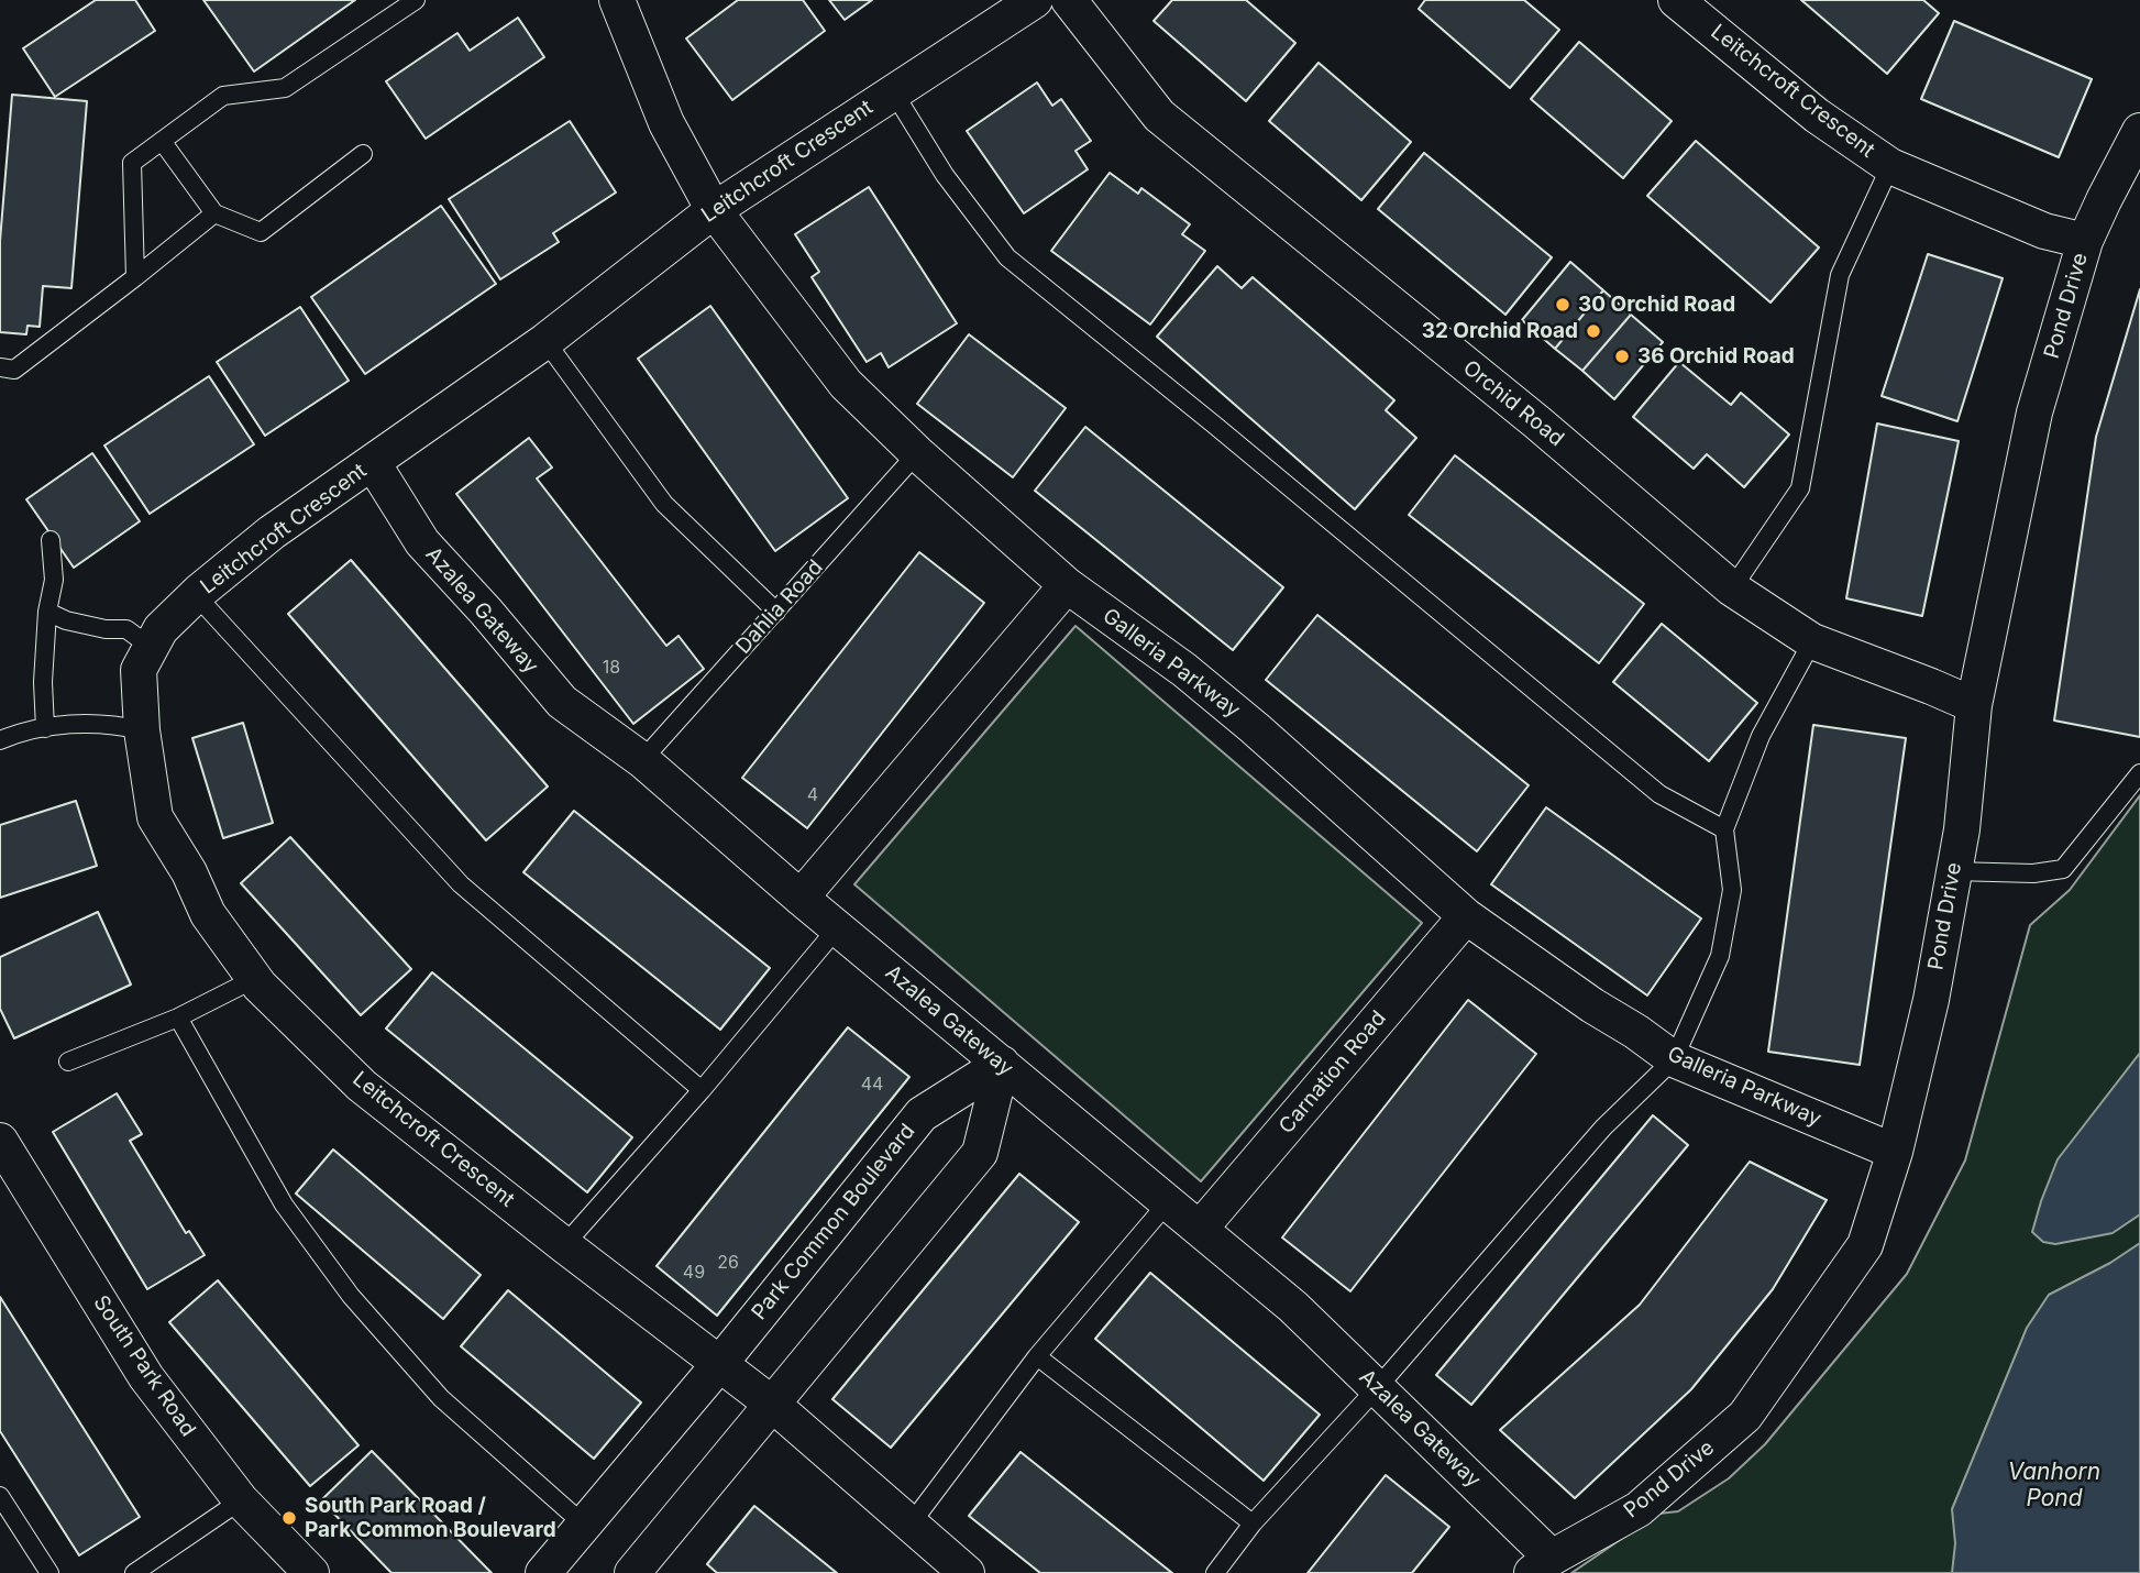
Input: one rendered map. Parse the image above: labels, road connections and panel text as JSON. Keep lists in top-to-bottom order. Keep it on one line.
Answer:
{"streets":{"street":["Leitchcroft Crescent","Pond Drive","Orchid Road","Azalea Gateway","Galleria Parkway","Carnation Road","Park Common Boulevard","South Park Road"],"lane":["Dahlia Road"]},"crossings":[["Leitchcroft Crescent","Pond Drive"],["Leitchcroft Crescent","Azalea Gateway"],["Leitchcroft Crescent","Galleria Parkway"],["Leitchcroft Crescent","Park Common Boulevard"],["Pond Drive","Orchid Road"],["Pond Drive","Azalea Gateway"],["Pond Drive","Galleria Parkway"],["Dahlia Road","Azalea Gateway"],["Dahlia Road","Galleria Parkway"],["Azalea Gateway","Carnation Road"],["Azalea Gateway","Park Common Boulevard"],["Galleria Parkway","Carnation Road"]],"water":["Vanhorn Pond"],"places":["30 Orchid Road","32 Orchid Road","36 Orchid Road","South Park Road / Park Common Boulevard"],"house_numbers":["18","4","44","26","49"]}
